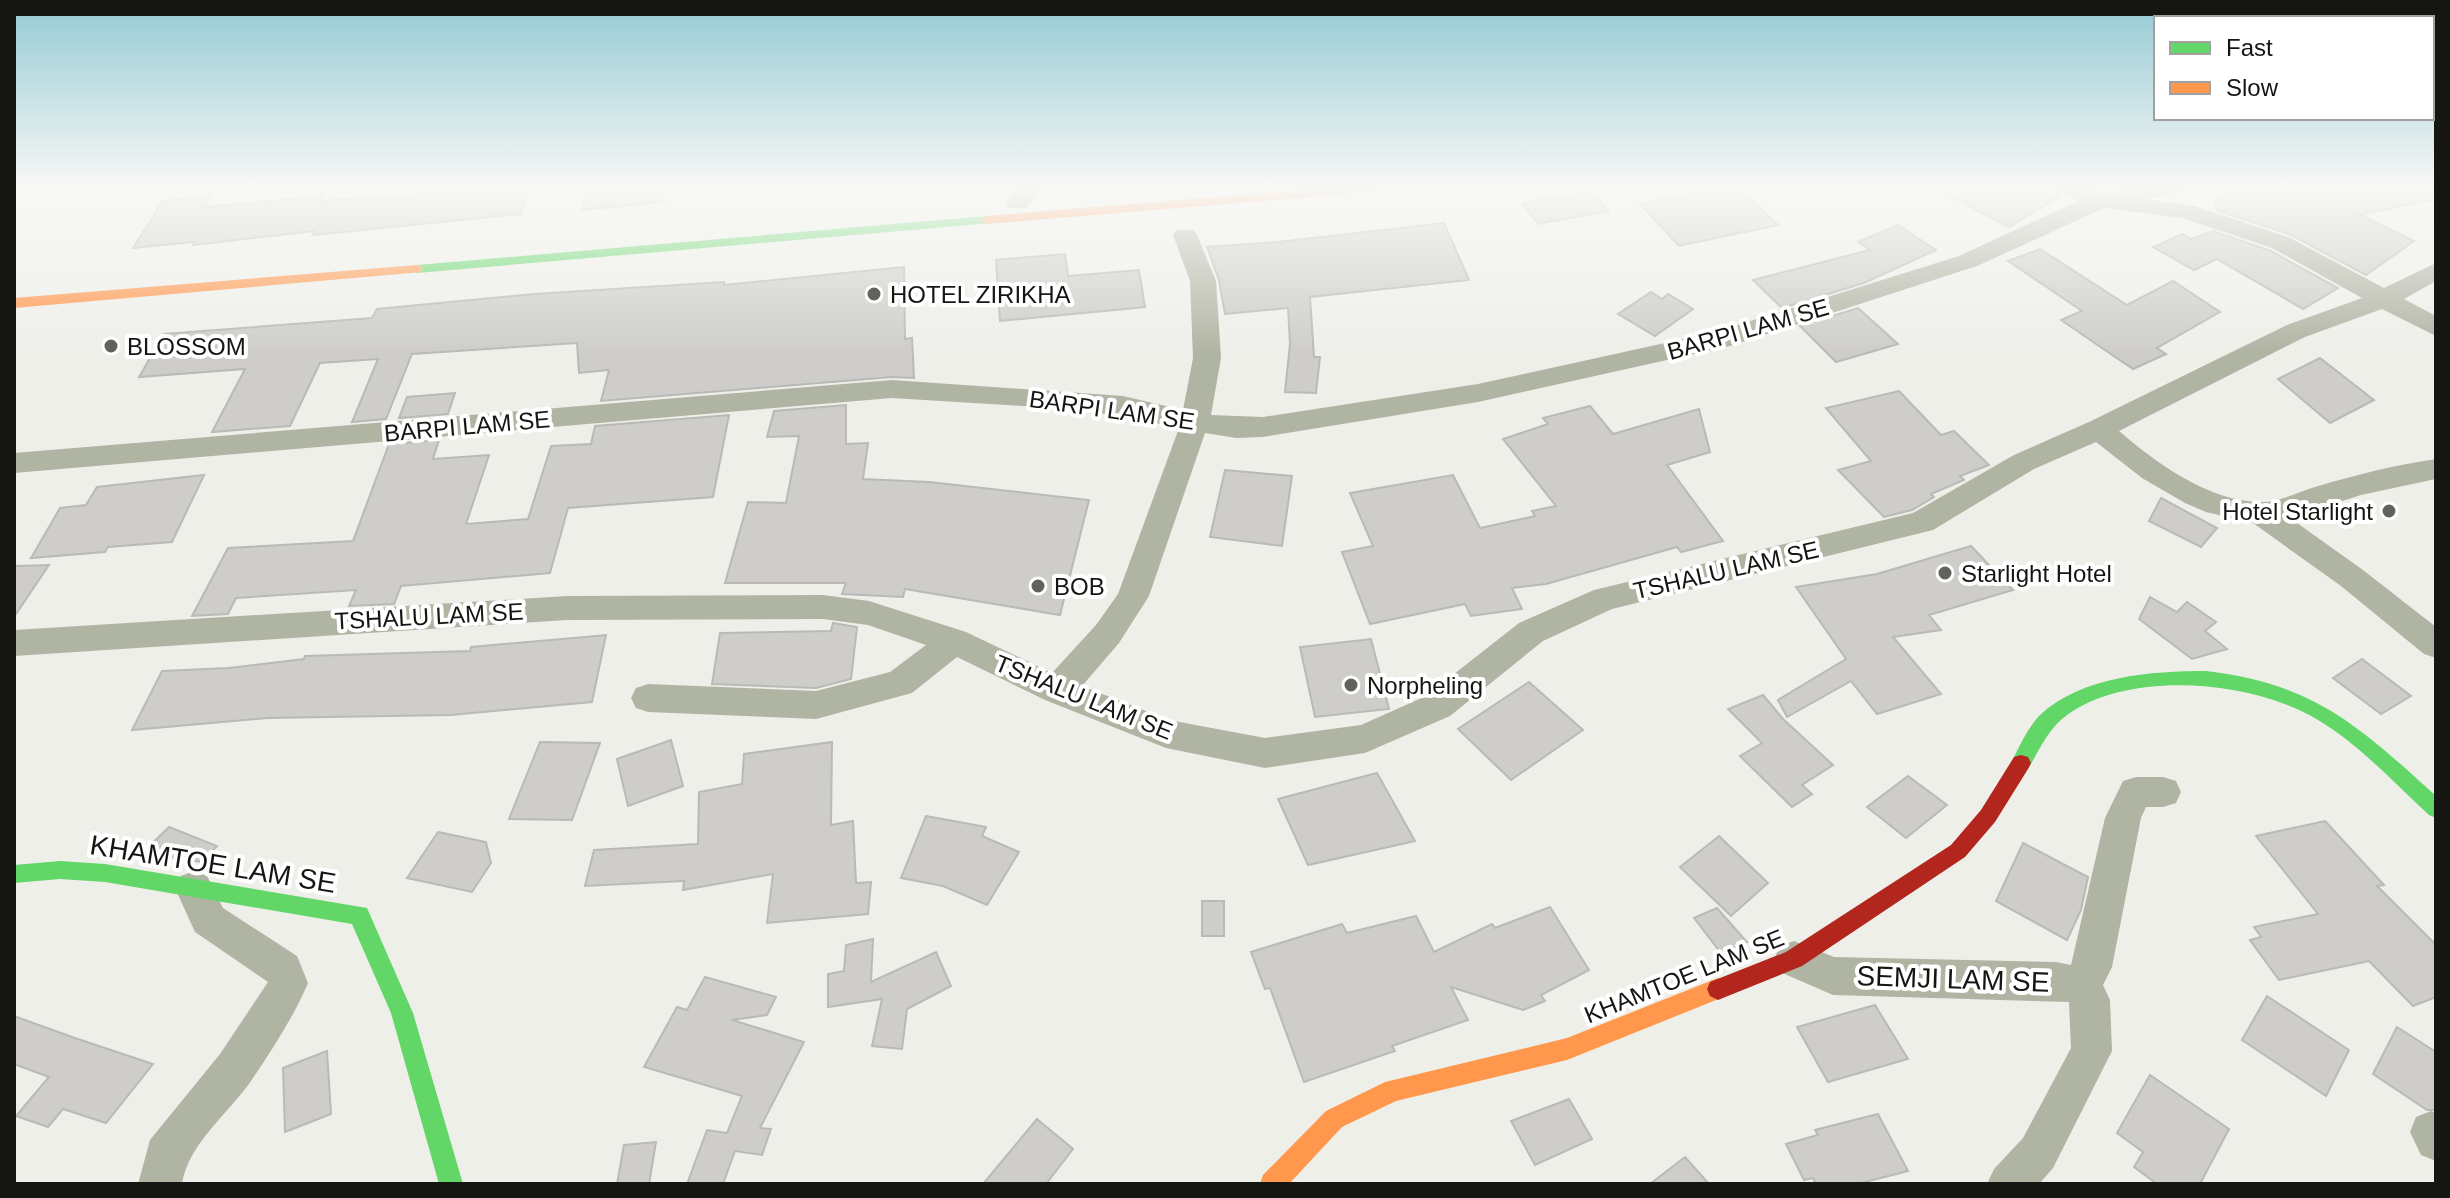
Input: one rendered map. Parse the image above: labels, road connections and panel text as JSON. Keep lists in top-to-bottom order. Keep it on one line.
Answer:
{"streets":{"main road":["KHAMTOE LAM SE"],"street":["BARPI LAM SE","TSHALU LAM SE","SEMJI LAM SE"]},"crossings":[["KHAMTOE LAM SE","SEMJI LAM SE"]],"places":["HOTEL ZIRIKHA","BLOSSOM","Hotel Starlight","Starlight Hotel","BOB","Norpheling"],"legend":["Fast","Slow"]}
